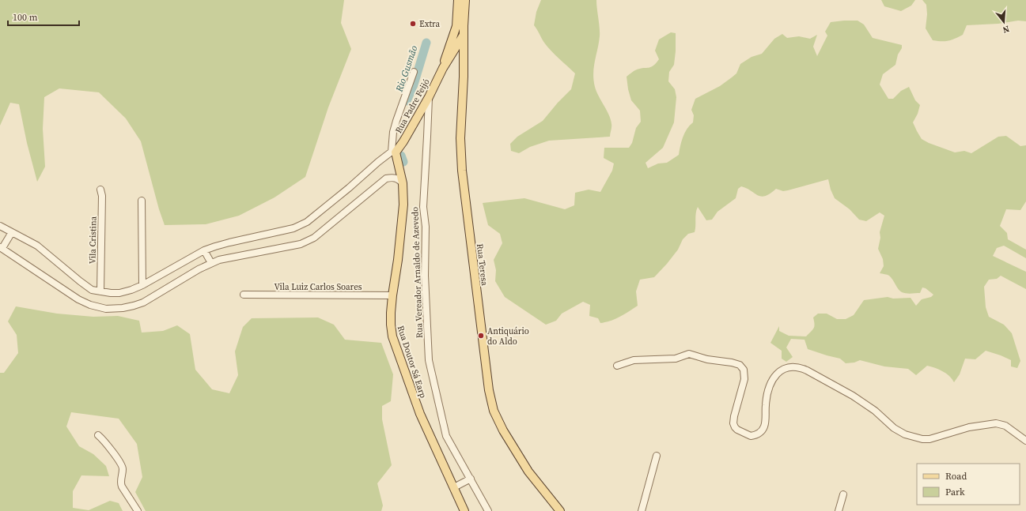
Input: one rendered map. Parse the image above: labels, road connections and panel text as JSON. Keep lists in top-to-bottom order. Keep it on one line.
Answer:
{"streets":{"main road":["Rua Padre Feijó","Rua Teresa","Rua Doutor Sá Earp"],"street":["Vila Cristina","Rua Vereador Arnaldo de Azevedo","Vila Luiz Carlos Soares"]},"crossings":[["Rua Padre Feijó","Rua Teresa"],["Rua Padre Feijó","Rua Vereador Arnaldo de Azevedo"],["Rua Padre Feijó","Rua Doutor Sá Earp"],["Vila Luiz Carlos Soares","Rua Doutor Sá Earp"]],"water":["Rio Gusmão"],"places":["Extra","Antiquário do Aldo"],"legend":["Road","Park"],"scale_bar":"100 m","north":"bottom"}
